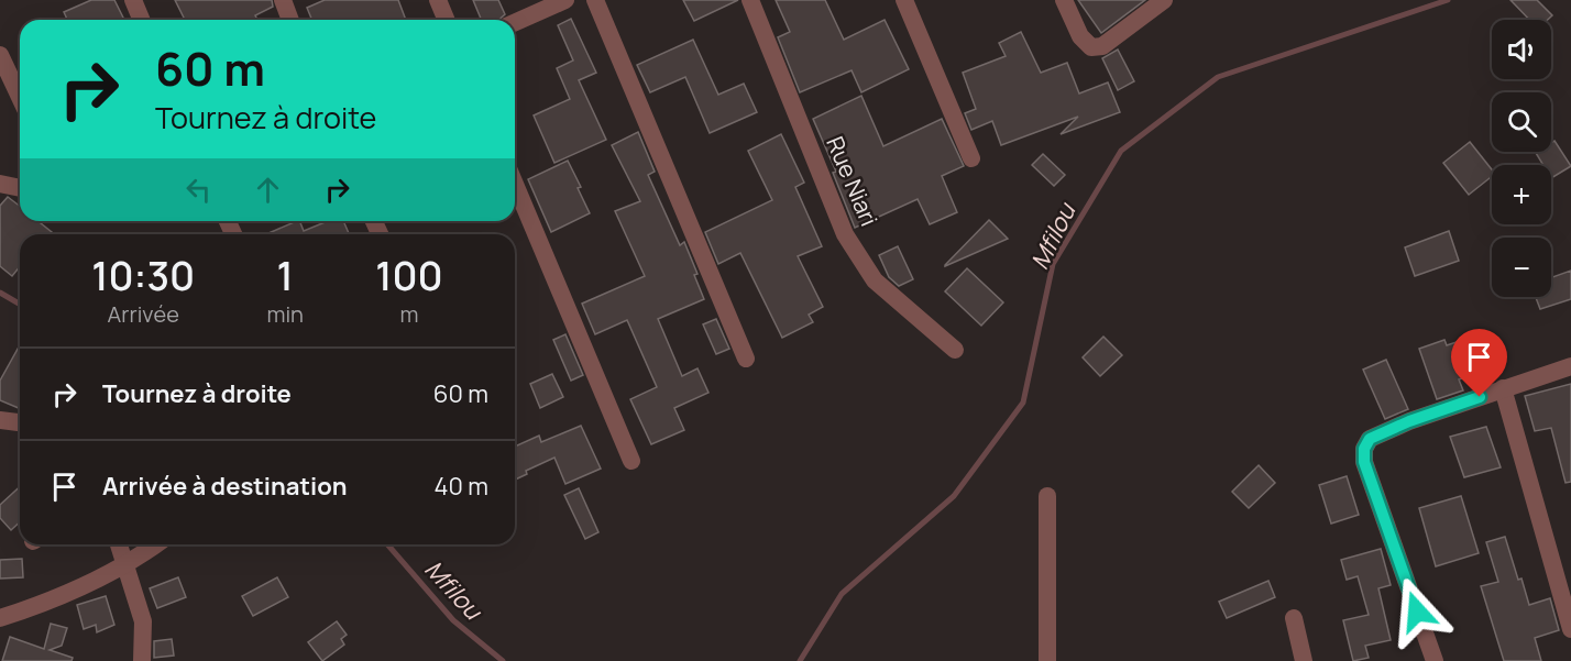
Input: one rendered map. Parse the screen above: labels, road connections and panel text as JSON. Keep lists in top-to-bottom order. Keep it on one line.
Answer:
{"streets":{"street":["Rue Niari"]},"water":["Mfilou"],"page":{"map_buttons":["+","−"],"turn":["60 m","Tournez à droite"],"eta":["10:30","Arrivée","1","min","100","m"],"list":[{"name":"Tournez à droite","value":"60 m"},{"name":"Arrivée à destination","value":"40 m"}]}}
